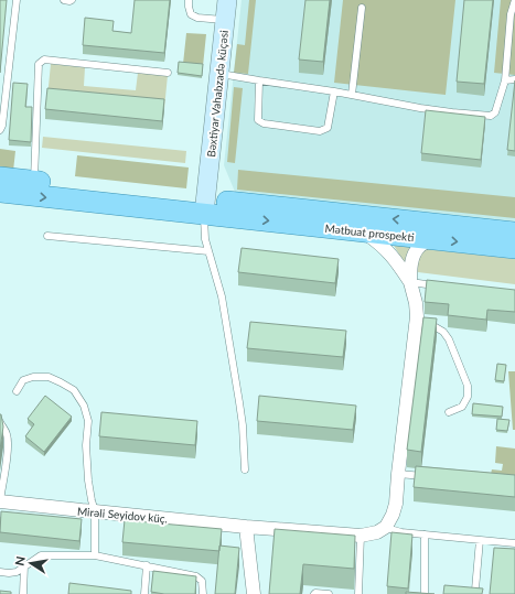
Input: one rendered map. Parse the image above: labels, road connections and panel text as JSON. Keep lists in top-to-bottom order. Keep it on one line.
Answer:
{"streets":{"main road":["Mətbuat prospekti"],"street":["Bəxtiyar Vahabzadə küçəsi","Mirəli Seyidov küç."]},"crossings":[["Bəxtiyar Vahabzadə küçəsi","Mətbuat prospekti"]],"north":"left"}
